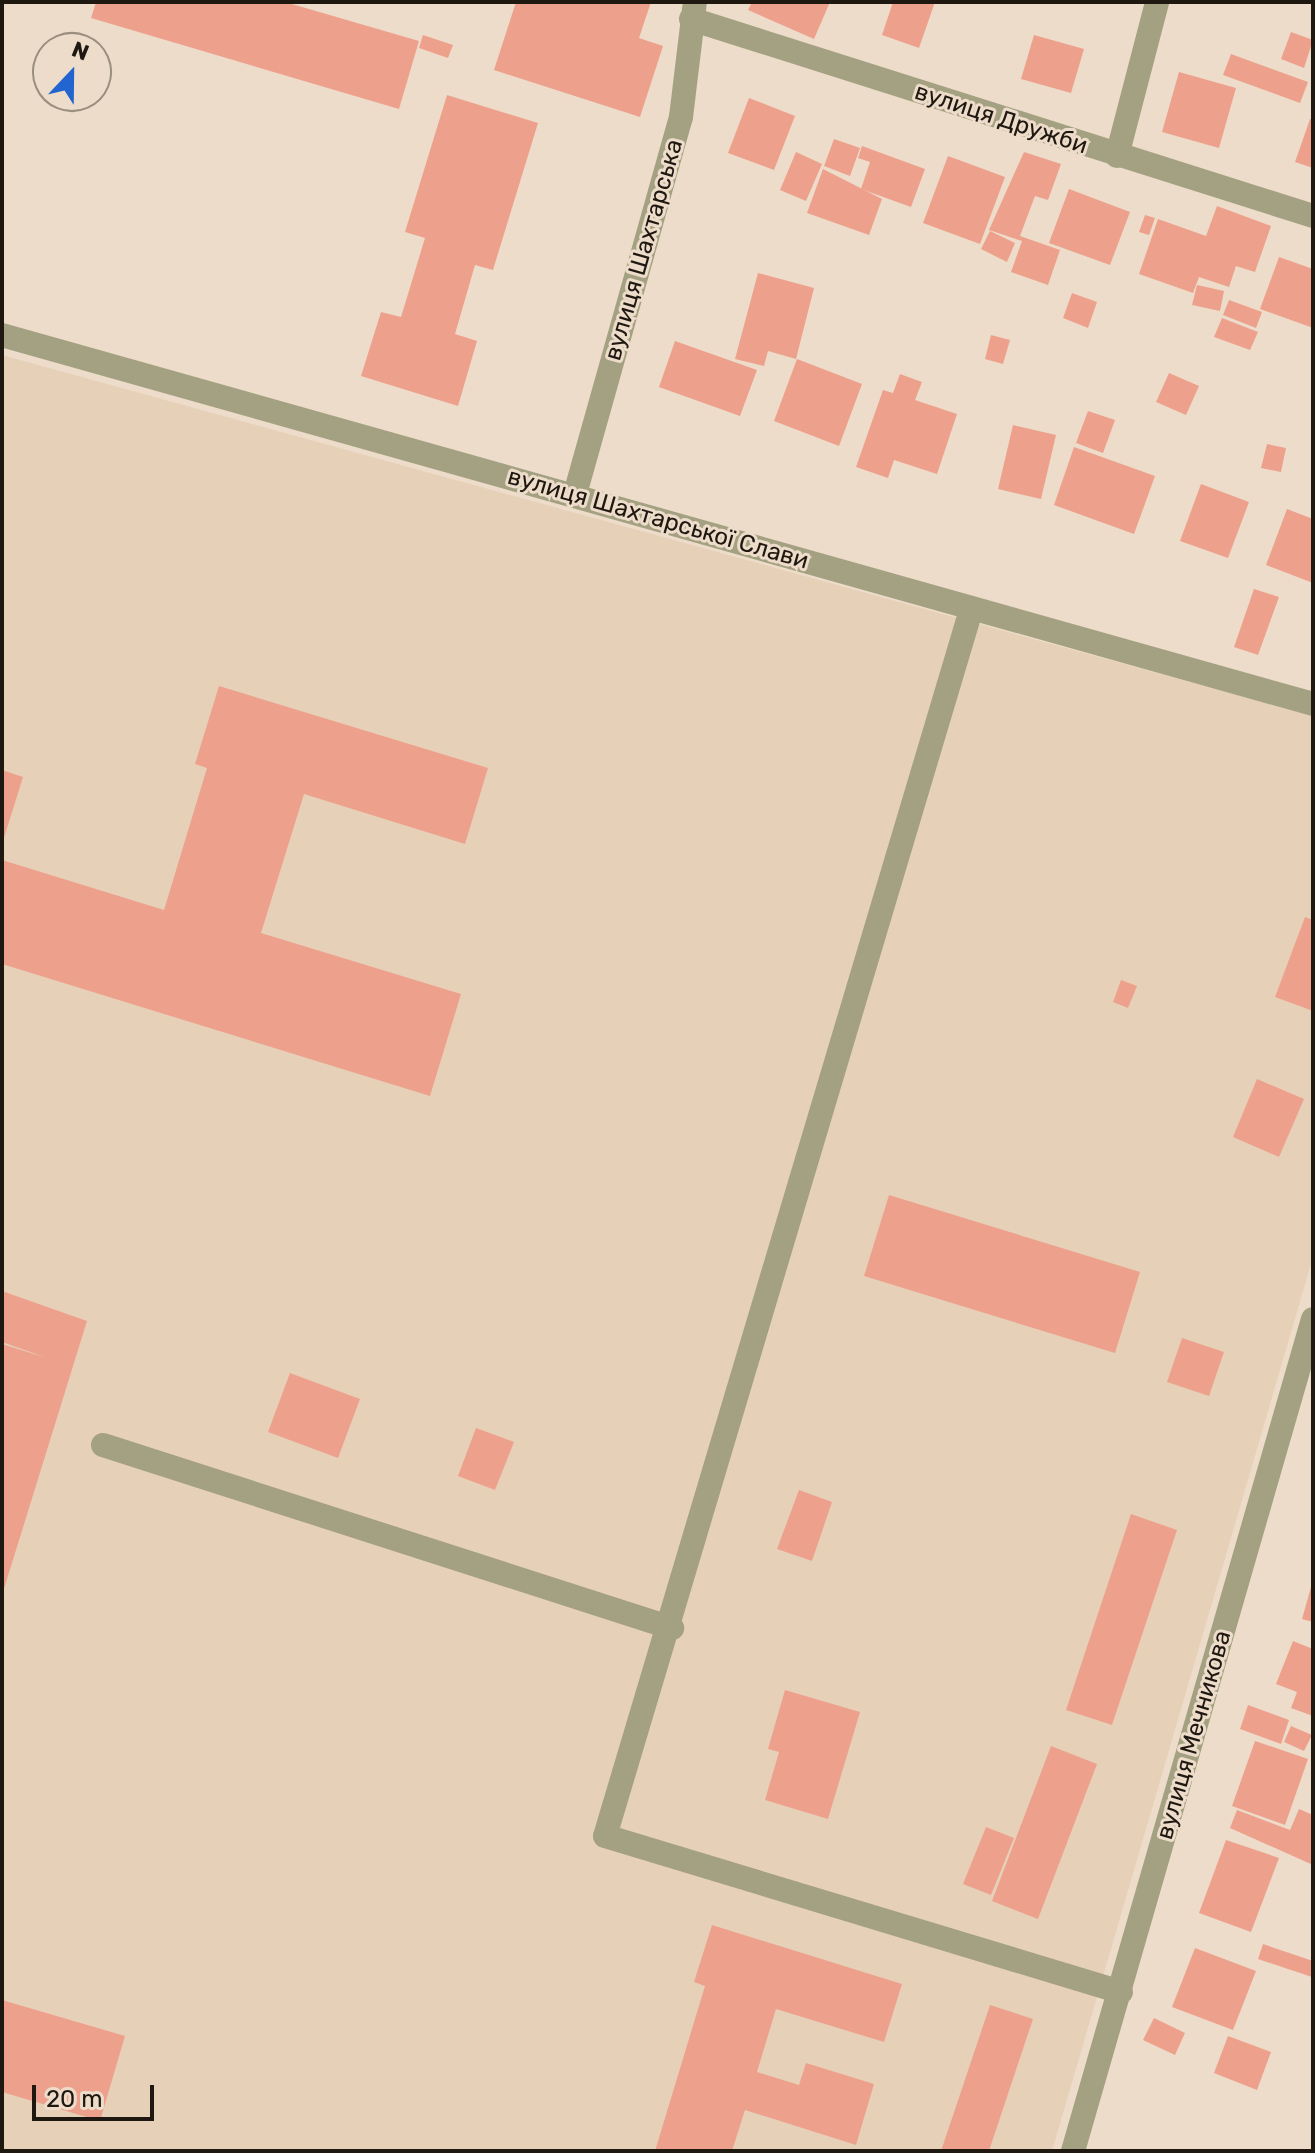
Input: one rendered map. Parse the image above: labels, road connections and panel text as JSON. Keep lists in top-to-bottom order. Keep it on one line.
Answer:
{"streets":{"street":["вулиця Дружби","вулиця Шахтарська","вулиця Шахтарської Слави","вулиця Мечникова"]},"crossings":[["вулиця Дружби","вулиця Шахтарська"],["вулиця Шахтарська","вулиця Шахтарської Слави"]],"scale_bar":"20 m","north":"top"}
